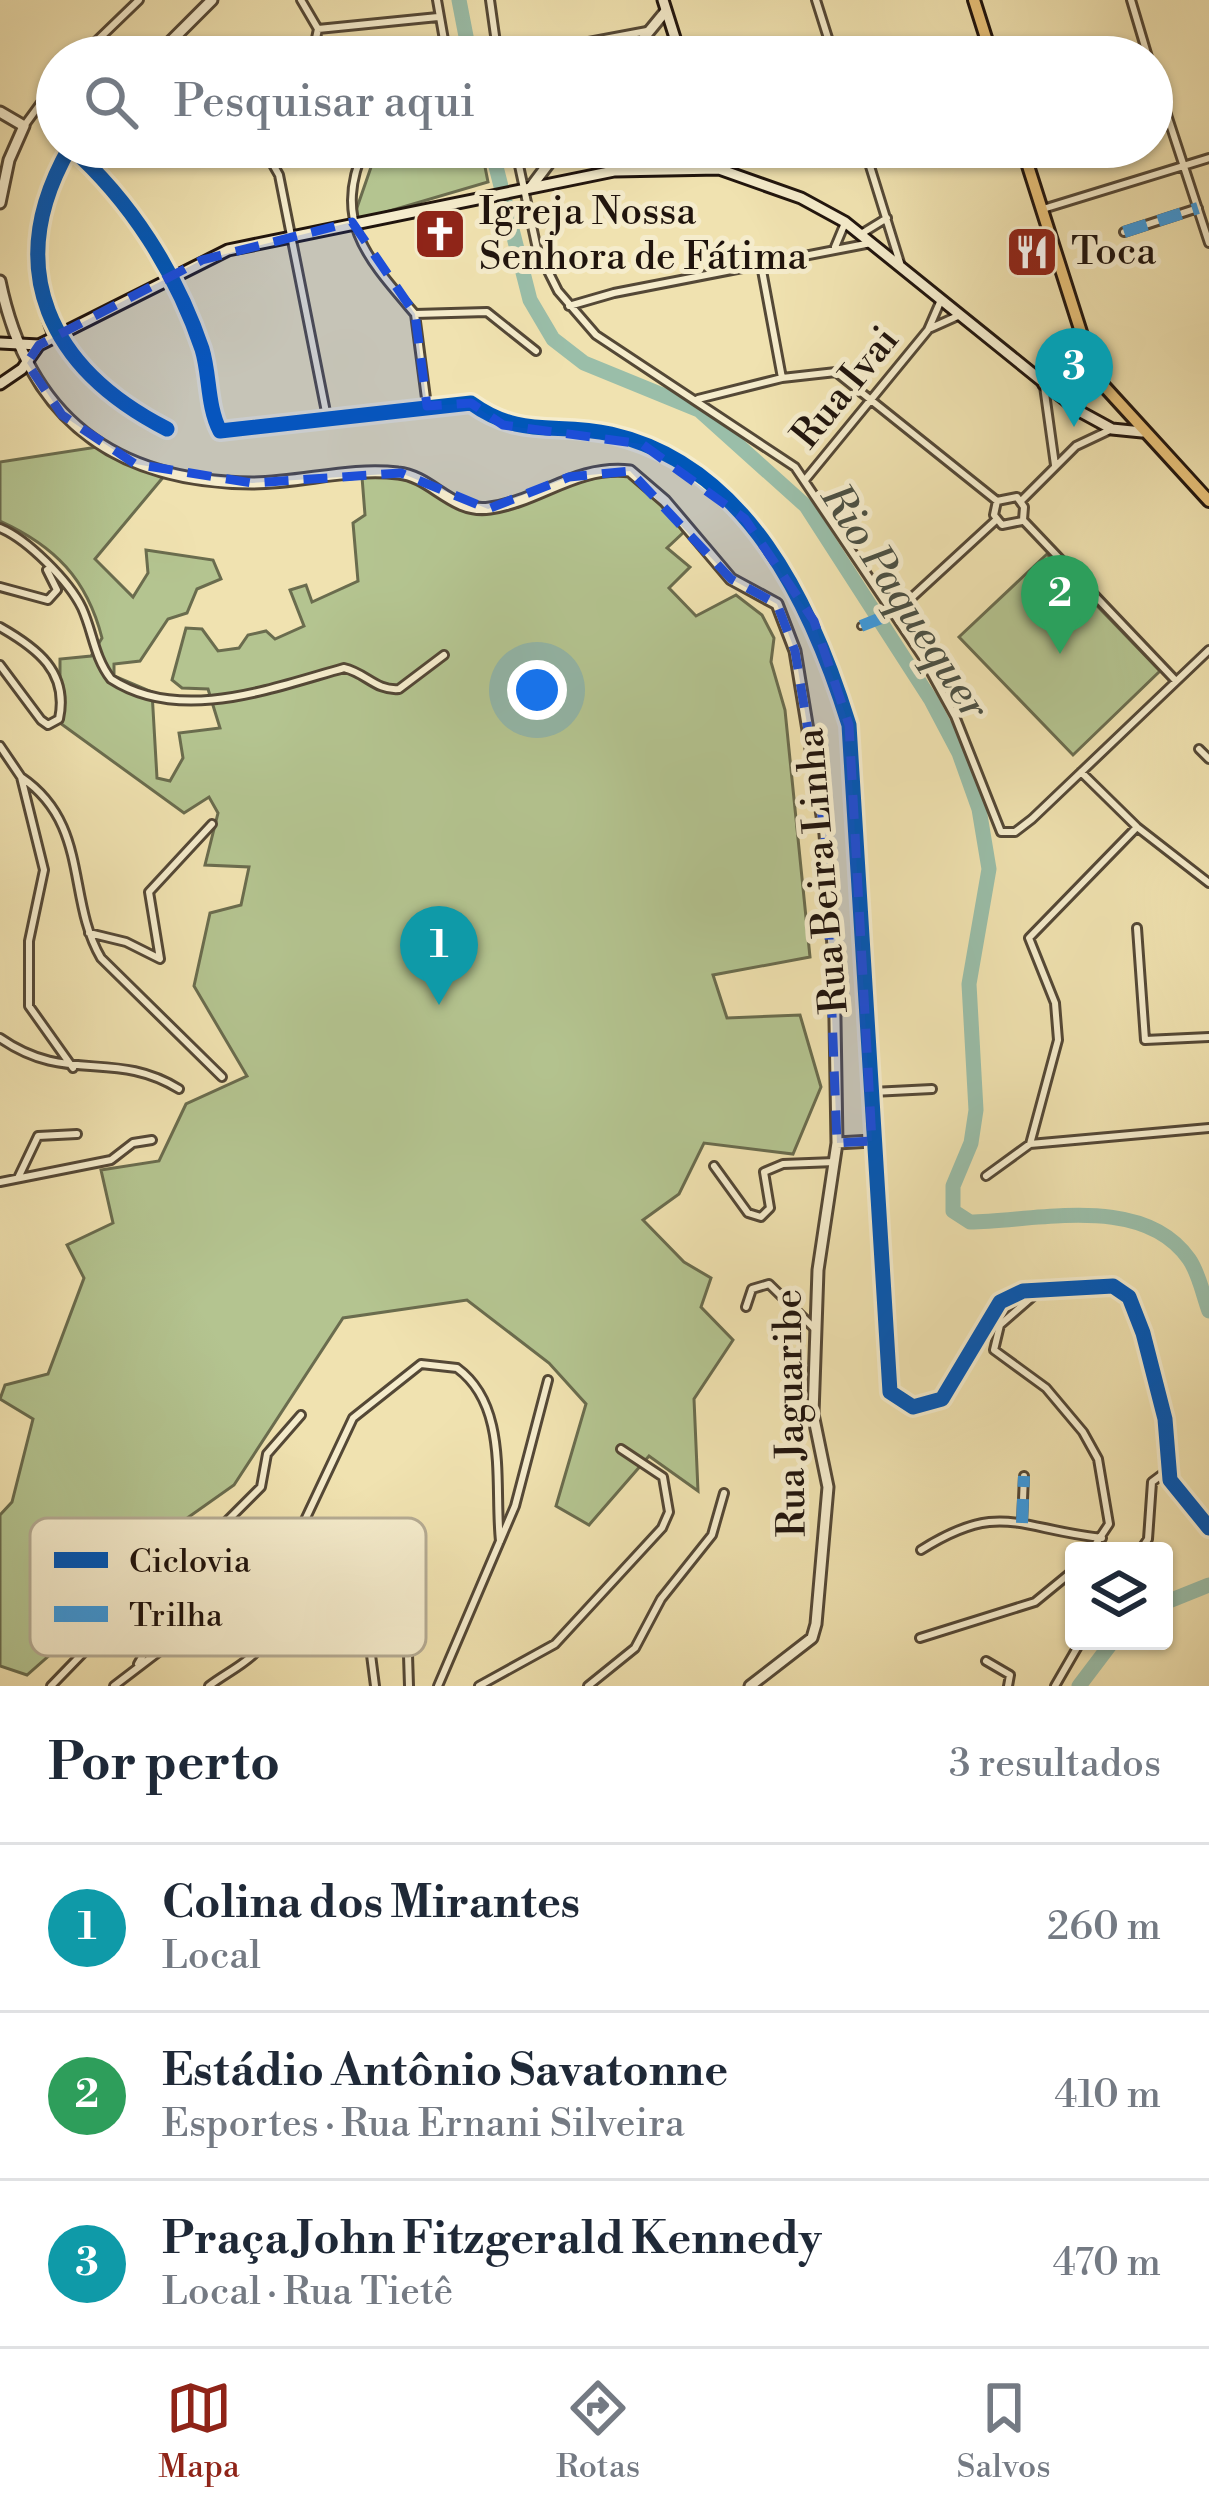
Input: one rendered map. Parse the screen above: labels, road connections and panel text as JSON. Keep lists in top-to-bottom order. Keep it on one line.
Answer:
{"streets":{"street":["Rua Ivai","Rua Beira Linha","Rua Jaguaribe"]},"water":["Rio Paquequer"],"places":{"church":["Igreja Nossa Senhora de Fátima"],"restaurant":["Toca"]},"legend":["Ciclovia","Trilha"],"page":{"search":"Pesquisar aqui","pins":["3","2","1"],"heading":["Por perto","3 resultados"],"list":[{"mark":"1","name":"Colina dos Mirantes","note":"Local","value":"260 m"},{"mark":"2","name":"Estádio Antônio Savatonne","note":"Esportes · Rua Ernani Silveira","value":"410 m"},{"mark":"3","name":"Praça John Fitzgerald Kennedy","note":"Local · Rua Tietê","value":"470 m"}],"nav":["Mapa","Rotas","Salvos"]}}
